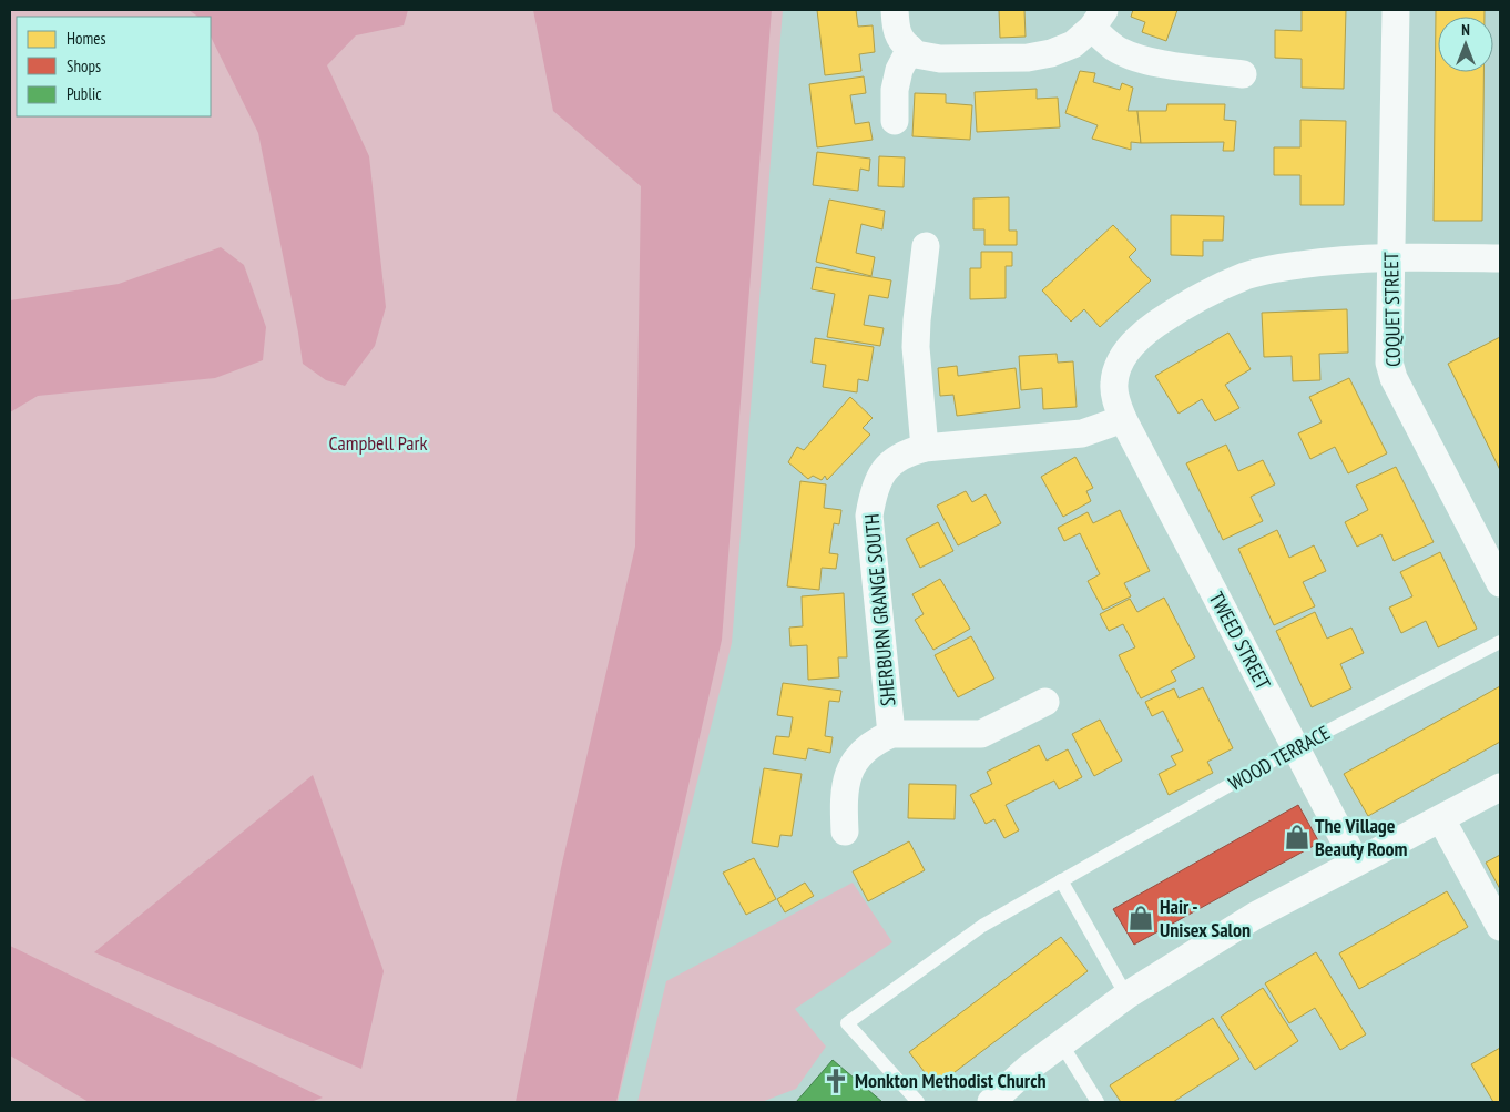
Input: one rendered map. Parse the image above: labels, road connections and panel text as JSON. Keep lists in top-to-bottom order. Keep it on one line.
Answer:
{"streets":{"street":["COQUET STREET","SHERBURN GRANGE SOUTH","TWEED STREET"],"lane":["WOOD TERRACE"]},"crossings":[["COQUET STREET","TWEED STREET"],["SHERBURN GRANGE SOUTH","TWEED STREET"],["TWEED STREET","WOOD TERRACE"]],"parks":["Campbell Park"],"places":{"shop":["The Village Beauty Room","Hair - Unisex Salon"],"church":["Monkton Methodist Church"]},"legend":["Homes","Shops","Public"],"north":"top"}
